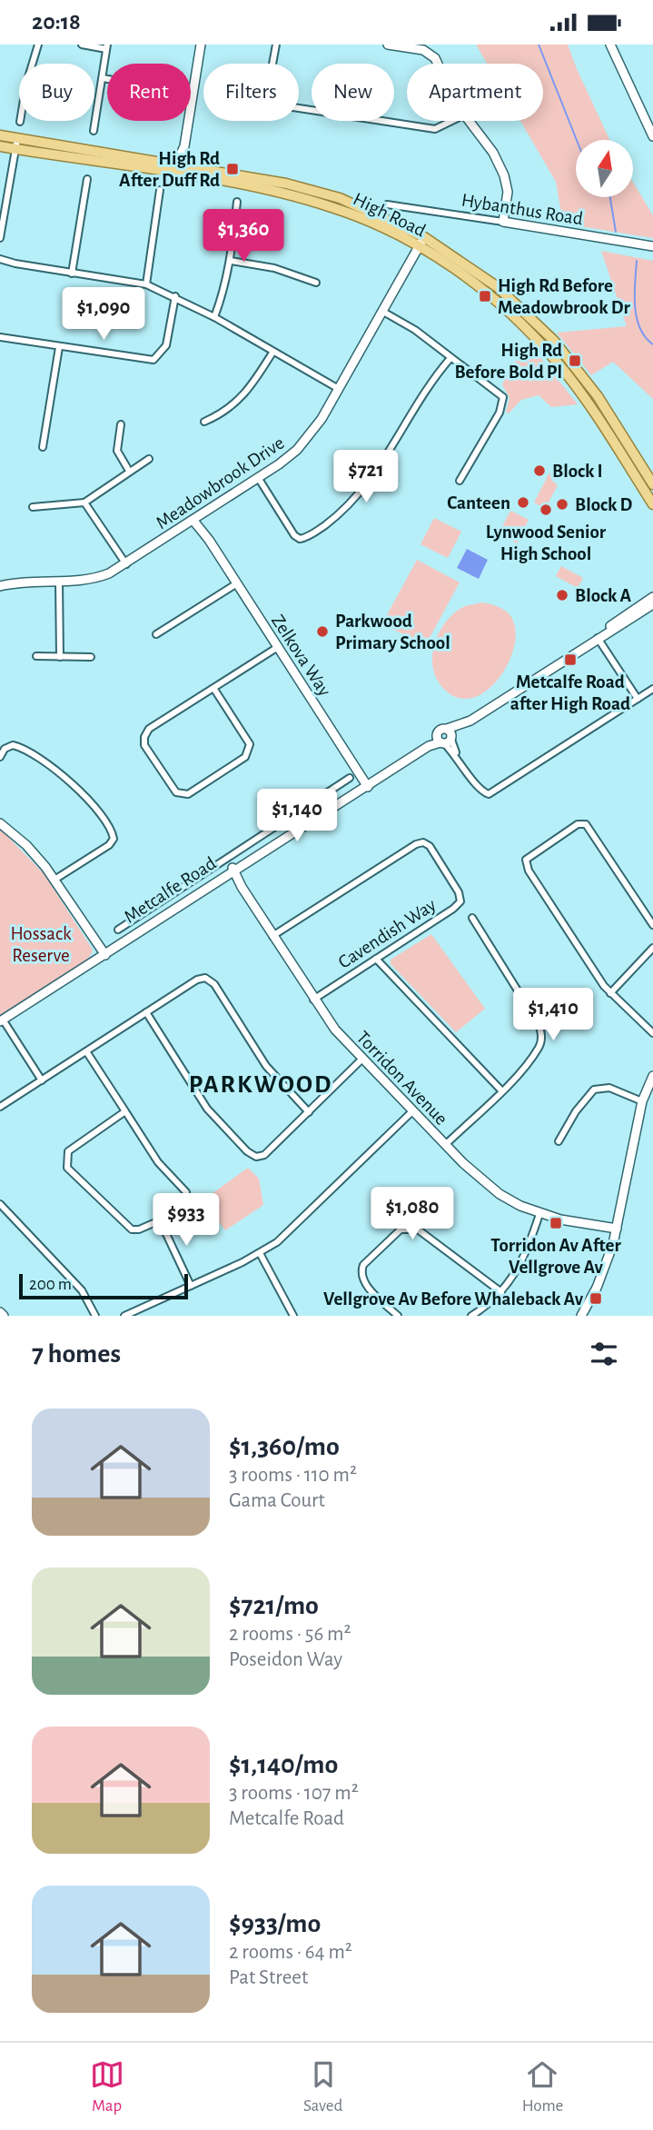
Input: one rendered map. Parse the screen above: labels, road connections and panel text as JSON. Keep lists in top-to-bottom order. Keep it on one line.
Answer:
{"streets":{"main road":["High Road"],"street":["Hybanthus Road","Meadowbrook Drive","Zelkova Way","Metcalfe Road","Cavendish Way","Torridon Avenue"]},"crossings":[["High Road","Meadowbrook Drive"],["Meadowbrook Drive","Zelkova Way"],["Zelkova Way","Metcalfe Road"],["Metcalfe Road","Torridon Avenue"],["Cavendish Way","Torridon Avenue"]],"districts":["PARKWOOD"],"parks":["Hossack Reserve"],"places":{"transit":["High Rd After Duff Rd","High Rd Before Meadowbrook Dr","High Rd Before Bold Pl","Metcalfe Road after High Road","Torridon Av After Vellgrove Av","Vellgrove Av Before Whaleback Av"],"other":["Block I","Canteen","Block D","Lynwood Senior High School","Block A","Parkwood Primary School"]},"scale_bar":"200 m","north":"top","page":{"status":"20:18","chip":["Buy","Rent","Filters","New","Apartment"],"price":["$1,360","$1,090","$721","$1,140","$1,410","$1,080","$933"],"scale":"200 m","heading":"7 homes","list":[{"name":"$1,360/mo","note":"3 rooms · 110 m² · Gama Court"},{"name":"$721/mo","note":"2 rooms · 56 m² · Poseidon Way"},{"name":"$1,140/mo","note":"3 rooms · 107 m² · Metcalfe Road"},{"name":"$933/mo","note":"2 rooms · 64 m² · Pat Street"}],"tabs":["Map","Saved","Home"]}}
